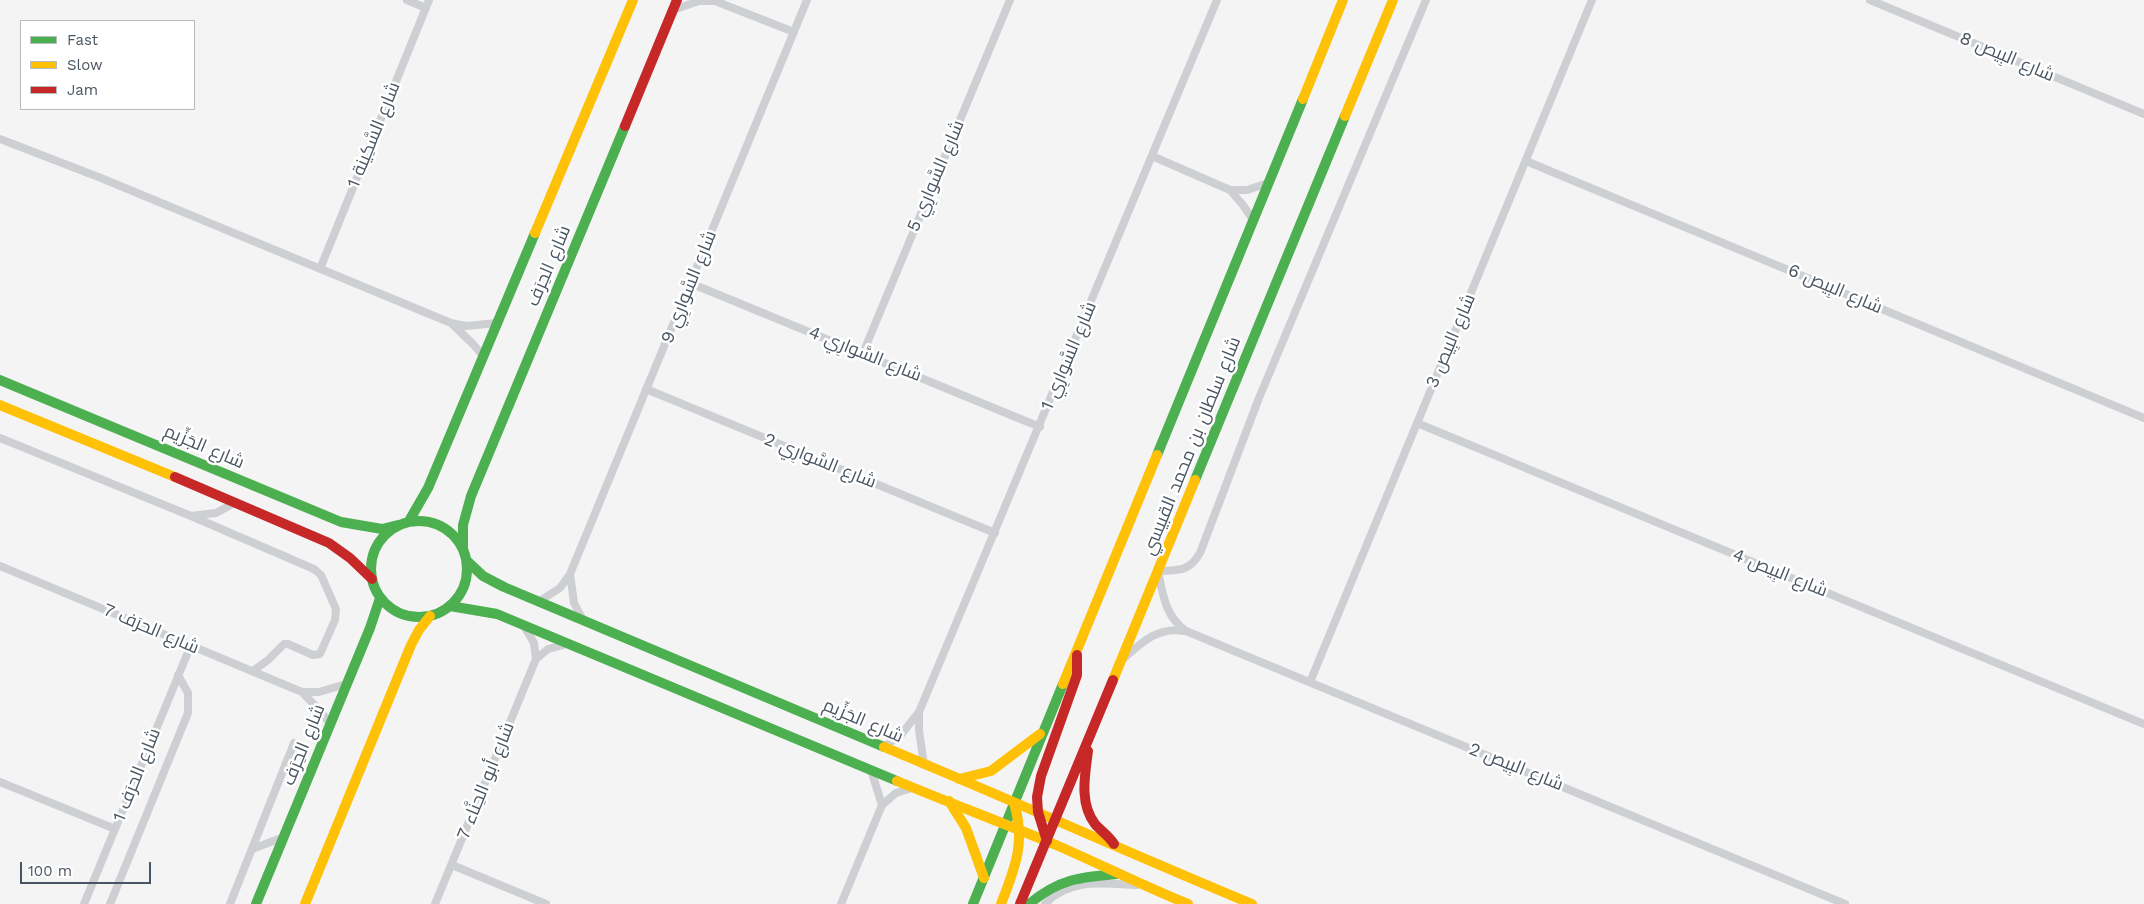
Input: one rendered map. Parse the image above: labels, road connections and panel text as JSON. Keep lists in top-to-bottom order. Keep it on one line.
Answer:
{"streets":{"street":["شارع البِيص 8","شارع السَّكِينة 1","شارع السَّوارِي 5","شارع الحِرَف","شارع السَّوارِي 9","شارع البِيص 6","شارع البِيص 3","شارع السَّوارِي 4","شارع السَّوارِي 1","شارع سلطان بن محمد القبيسي","شارع الجَزِّيم","شارع السَّوارِي 2","شارع البِيص 4","شارع الحرَف 7","شارع البِيص 2","شارع الحرَف 1","شارع أبو الحِنَّاء 7"]},"crossings":[["شارع السَّوارِي 5","شارع السَّوارِي 4"],["شارع الحِرَف","شارع الجَزِّيم"],["شارع الحِرَف","شارع الحرَف 7"],["شارع السَّوارِي 9","شارع السَّوارِي 4"],["شارع السَّوارِي 9","شارع الجَزِّيم"],["شارع السَّوارِي 9","شارع السَّوارِي 2"],["شارع البِيص 6","شارع البِيص 3"],["شارع البِيص 3","شارع البِيص 4"],["شارع البِيص 3","شارع البِيص 2"],["شارع السَّوارِي 4","شارع السَّوارِي 1"],["شارع السَّوارِي 1","شارع الجَزِّيم"],["شارع السَّوارِي 1","شارع السَّوارِي 2"],["شارع سلطان بن محمد القبيسي","شارع الجَزِّيم"],["شارع سلطان بن محمد القبيسي","شارع البِيص 2"],["شارع الحرَف 7","شارع الحرَف 1"]],"legend":["Fast","Slow","Jam"],"scale_bar":"100 m"}
